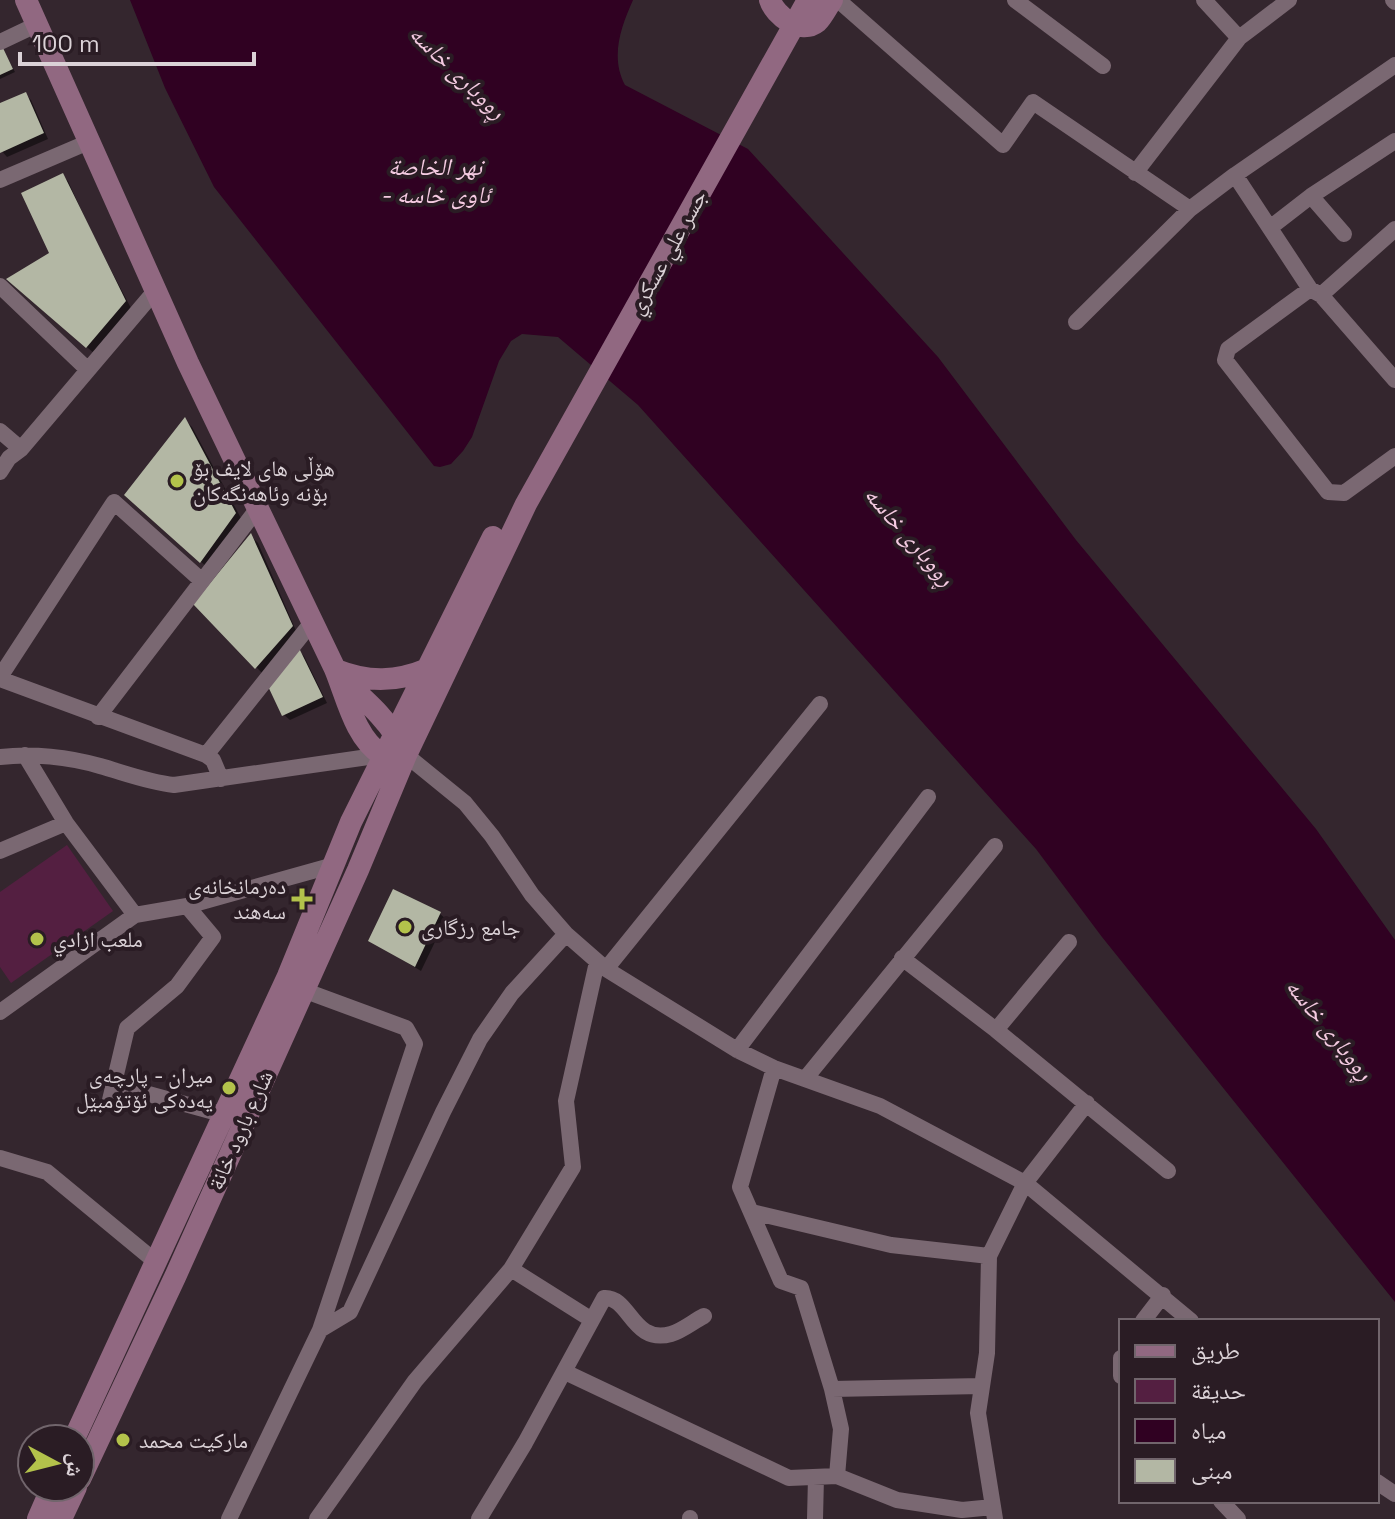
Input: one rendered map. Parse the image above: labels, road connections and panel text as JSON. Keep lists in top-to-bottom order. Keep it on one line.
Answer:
{"streets":{"main road":["جسر علي عسكري","شارع بارود خانة"]},"crossings":[["جسر علي عسكري","شارع بارود خانة"]],"water":["ڕووباری خاسە","نهر الخاصة - ئاوی خاسە"],"places":{"other":["هۆڵی های لایف بۆ بۆنە وئاهەنگەکان","جامع رزگاری","ملعب ازادي","میران - پارچەی یەدەکی ئۆتۆمبێل","ماركيت محمد"],"health":["دەرمانخانەی سەهند"]},"legend":["طريق","حديقة","مياه","مبنى"],"scale_bar":"100 m","north":"right"}
